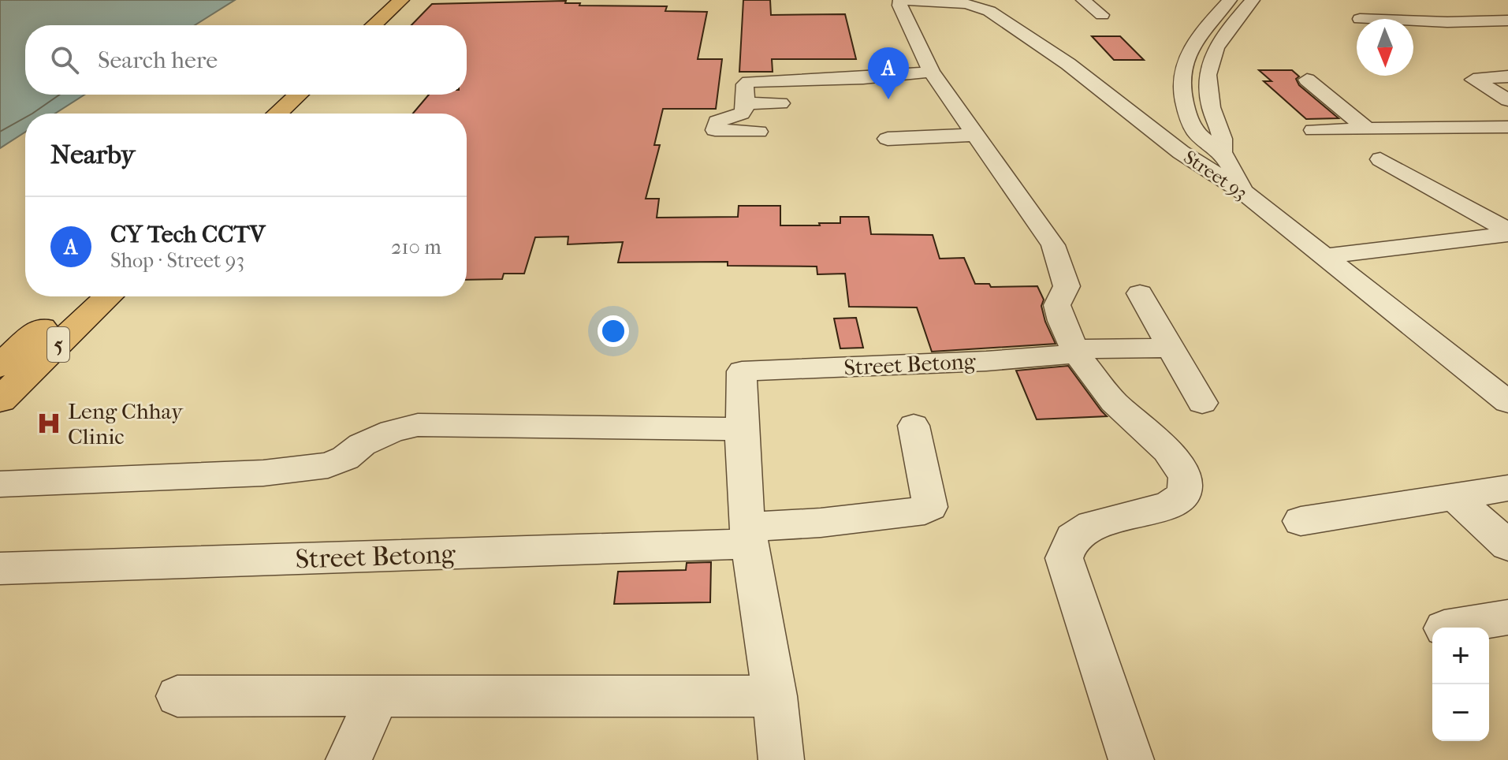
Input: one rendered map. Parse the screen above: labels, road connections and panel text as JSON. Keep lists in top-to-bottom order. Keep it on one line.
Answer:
{"streets":{"highway":["5"],"street":["Street 93","Street Betong"]},"places":{"hospital":["Leng Chhay Clinic"]},"north":"bottom","page":{"search":"Search here","pins":"A","heading":"Nearby","list":[{"mark":"A","name":"CY Tech CCTV","note":"Shop · Street 93","value":"210 m"}],"map_buttons":["+","−"]}}
